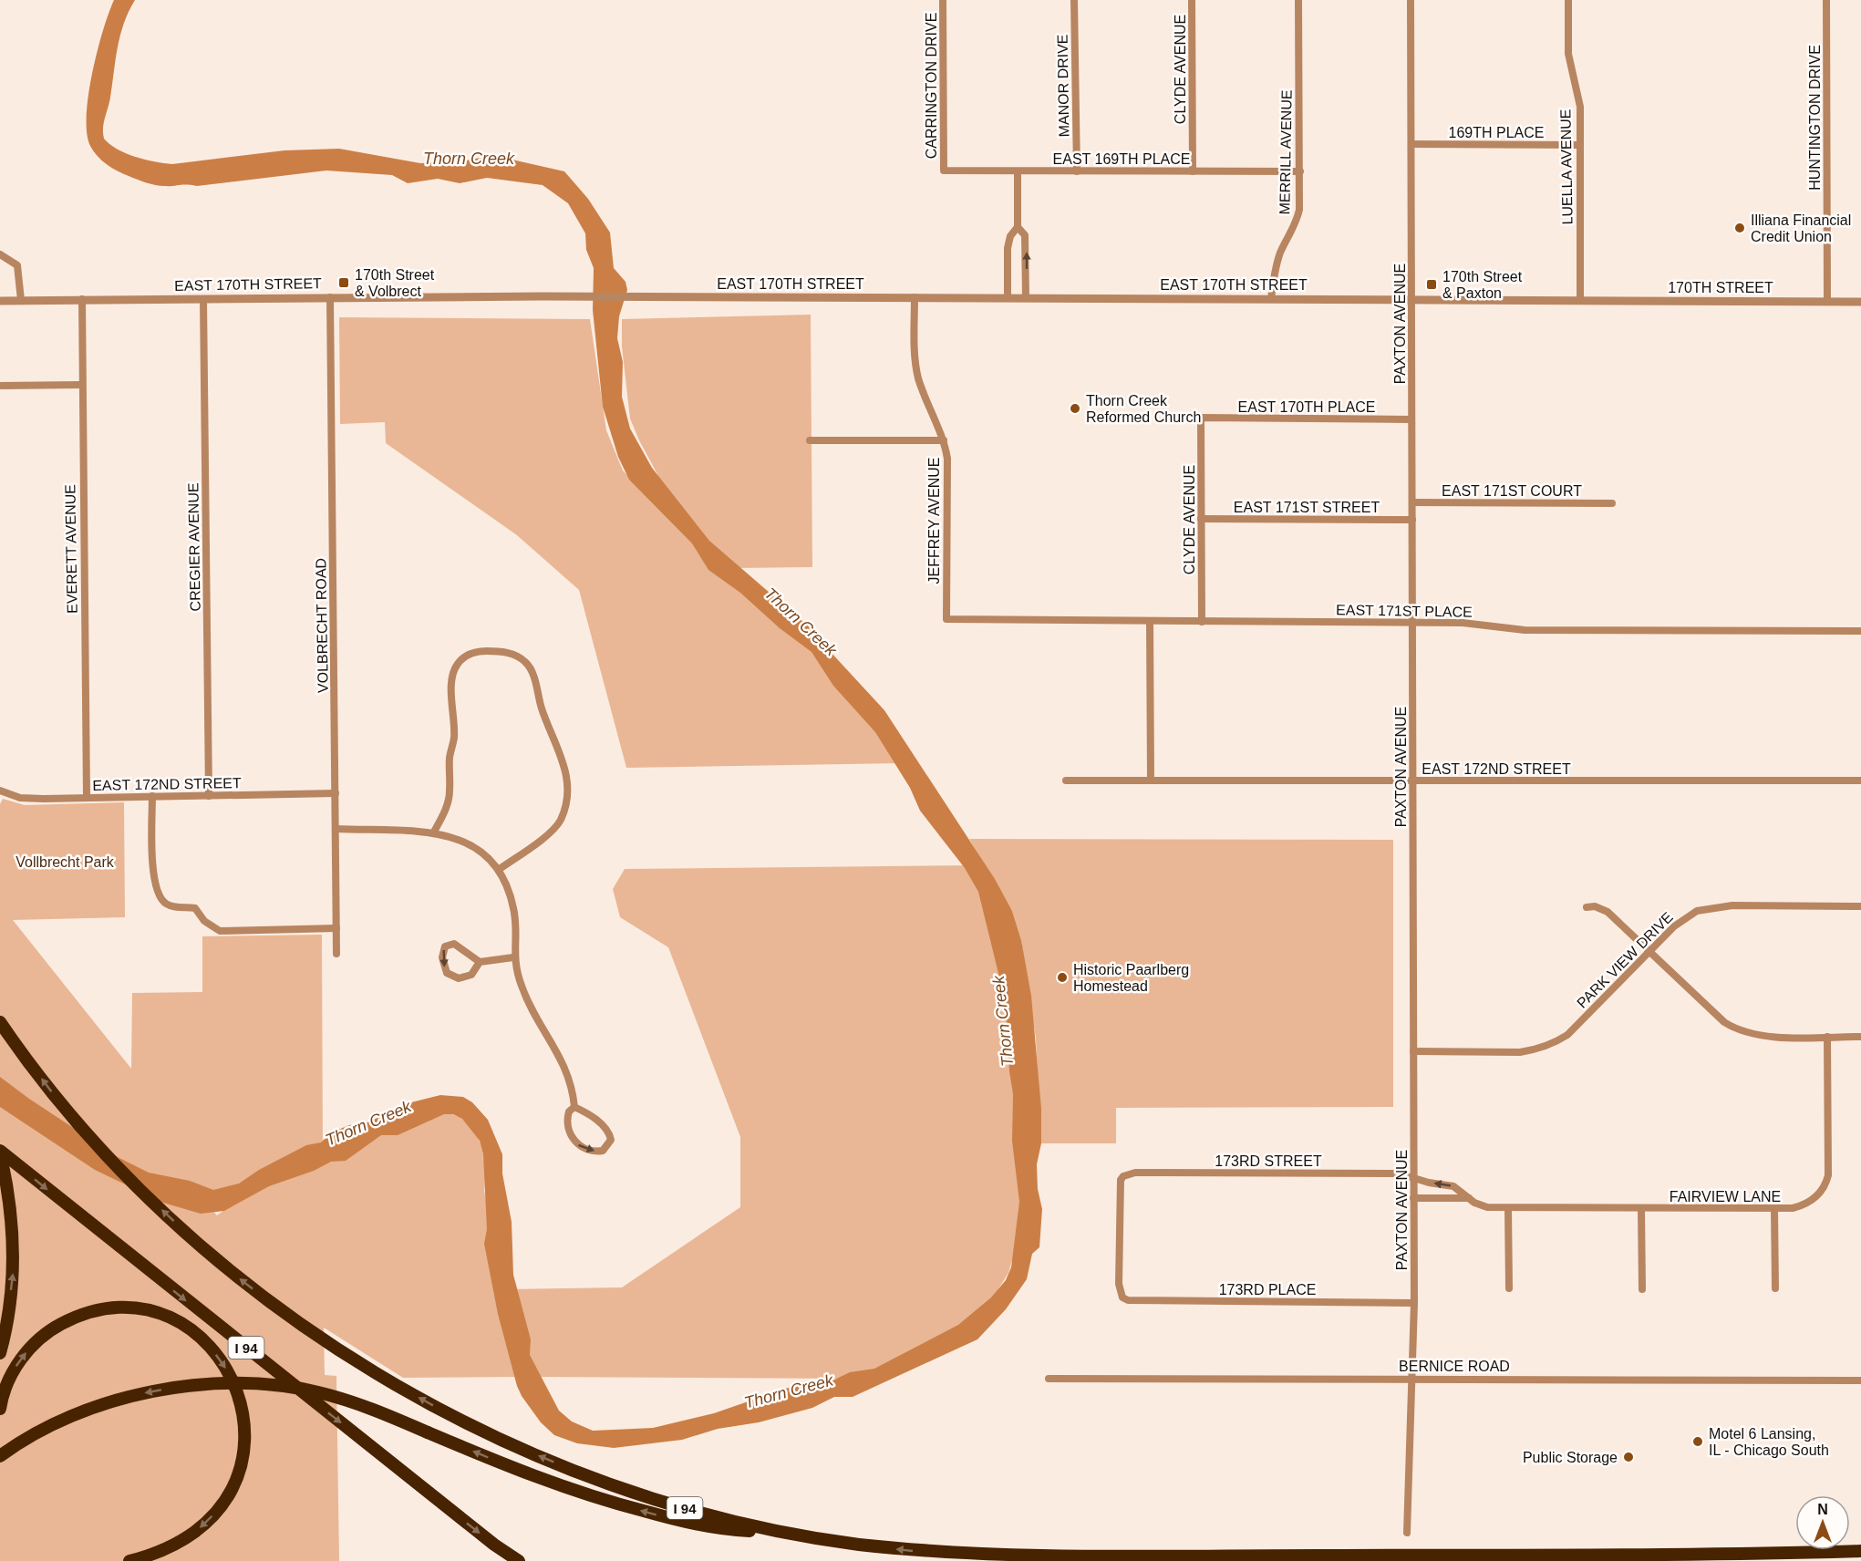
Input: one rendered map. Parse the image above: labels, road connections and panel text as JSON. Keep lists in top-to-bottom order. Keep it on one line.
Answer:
{"streets":{"highway":["I 94"],"street":["CLYDE AVENUE","CARRINGTON DRIVE","MANOR DRIVE","HUNTINGTON DRIVE","169TH PLACE","MERRILL AVENUE","EAST 169TH PLACE","LUELLA AVENUE","EAST 170TH STREET","170TH STREET","PAXTON AVENUE","EAST 170TH PLACE","EAST 171ST COURT","EAST 171ST STREET","JEFFREY AVENUE","CREGIER AVENUE","EVERETT AVENUE","EAST 171ST PLACE","VOLBRECHT ROAD","EAST 172ND STREET","PARK VIEW DRIVE","173RD STREET","FAIRVIEW LANE","173RD PLACE","BERNICE ROAD"]},"crossings":[["CLYDE AVENUE","EAST 169TH PLACE"],["CLYDE AVENUE","EAST 170TH PLACE"],["CLYDE AVENUE","EAST 171ST STREET"],["CLYDE AVENUE","EAST 171ST PLACE"],["CARRINGTON DRIVE","EAST 169TH PLACE"],["MANOR DRIVE","EAST 169TH PLACE"],["HUNTINGTON DRIVE","170TH STREET"],["169TH PLACE","LUELLA AVENUE"],["169TH PLACE","PAXTON AVENUE"],["MERRILL AVENUE","EAST 169TH PLACE"],["MERRILL AVENUE","EAST 170TH STREET"],["LUELLA AVENUE","EAST 170TH STREET"],["LUELLA AVENUE","170TH STREET"],["EAST 170TH STREET","170TH STREET"],["EAST 170TH STREET","PAXTON AVENUE"],["EAST 170TH STREET","JEFFREY AVENUE"],["EAST 170TH STREET","CREGIER AVENUE"],["EAST 170TH STREET","EVERETT AVENUE"],["EAST 170TH STREET","VOLBRECHT ROAD"],["PAXTON AVENUE","EAST 170TH PLACE"],["PAXTON AVENUE","EAST 171ST COURT"],["PAXTON AVENUE","EAST 171ST STREET"],["PAXTON AVENUE","EAST 171ST PLACE"],["PAXTON AVENUE","EAST 172ND STREET"],["PAXTON AVENUE","PARK VIEW DRIVE"],["PAXTON AVENUE","173RD STREET"],["PAXTON AVENUE","FAIRVIEW LANE"],["PAXTON AVENUE","173RD PLACE"],["PAXTON AVENUE","BERNICE ROAD"],["JEFFREY AVENUE","EAST 171ST PLACE"],["CREGIER AVENUE","EAST 172ND STREET"],["EVERETT AVENUE","EAST 172ND STREET"],["VOLBRECHT ROAD","EAST 172ND STREET"],["173RD STREET","FAIRVIEW LANE"],["173RD STREET","173RD PLACE"]],"water":["Thorn Creek"],"parks":["Vollbrecht Park"],"places":{"other":["Illiana Financial Credit Union","Thorn Creek Reformed Church","Historic Paarlberg Homestead","Motel 6 Lansing, IL - Chicago South","Public Storage"],"transit":["170th Street & Volbrect","170th Street & Paxton"]},"north":"top"}
